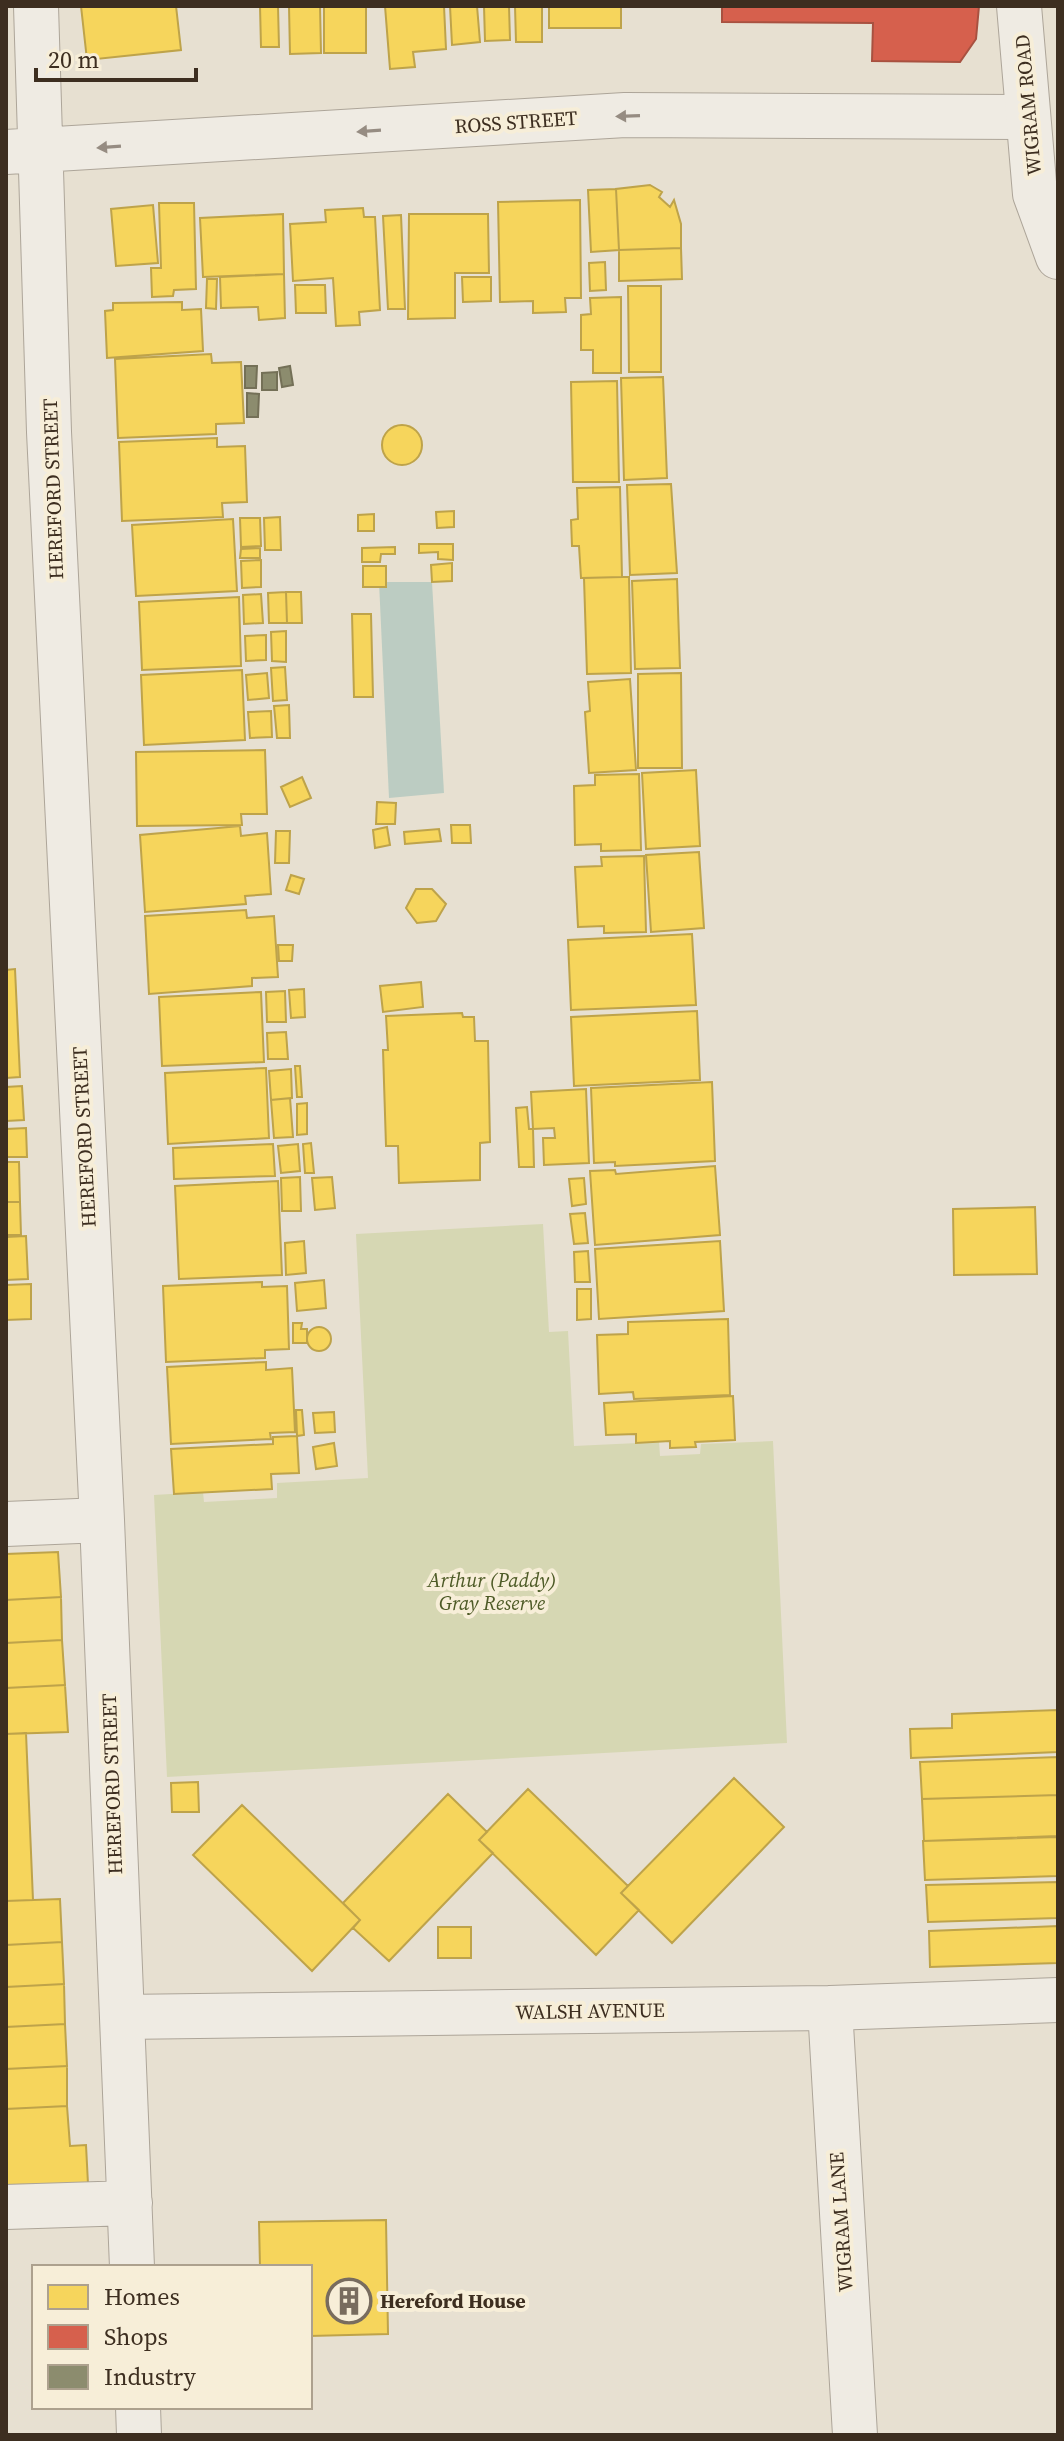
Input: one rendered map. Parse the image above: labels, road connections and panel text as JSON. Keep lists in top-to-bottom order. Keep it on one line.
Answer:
{"streets":{"street":["WIGRAM ROAD","ROSS STREET","HEREFORD STREET","WALSH AVENUE","WIGRAM LANE"]},"crossings":[["WIGRAM ROAD","ROSS STREET"],["ROSS STREET","HEREFORD STREET"],["HEREFORD STREET","WALSH AVENUE"],["WALSH AVENUE","WIGRAM LANE"]],"one_way":["ROSS STREET"],"parks":["Arthur (Paddy) Gray Reserve"],"places":{"building":["Hereford House"]},"legend":["Homes","Shops","Industry"],"scale_bar":"20 m"}
